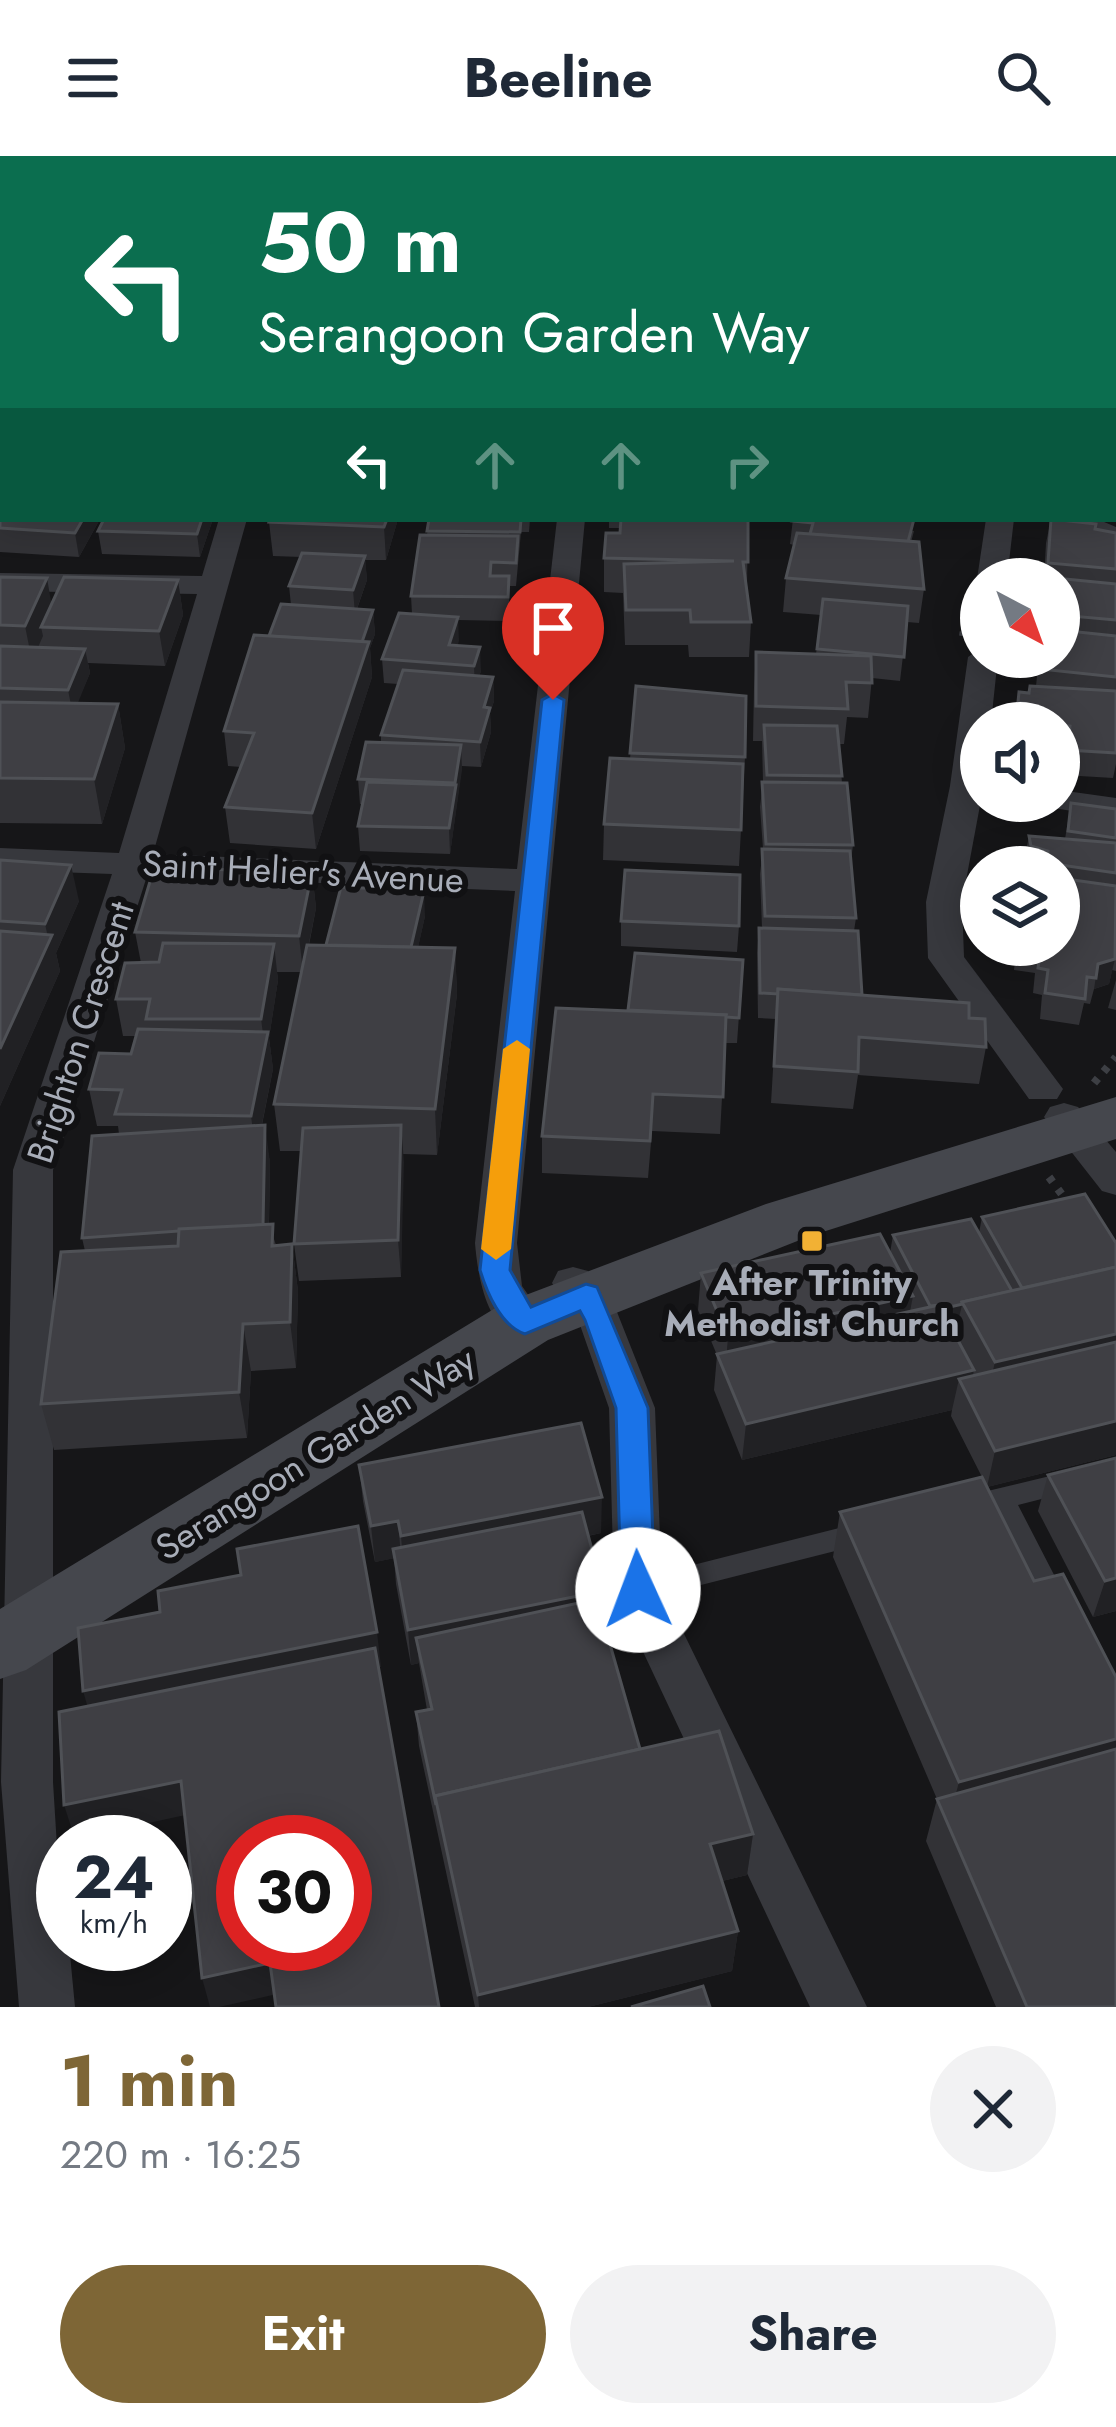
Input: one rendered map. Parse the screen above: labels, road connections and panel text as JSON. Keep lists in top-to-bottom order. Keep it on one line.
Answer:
{"streets":{"street":["Saint Helier's Avenue","Brighton Crescent","Serangoon Garden Way"]},"crossings":[["Saint Helier's Avenue","Brighton Crescent"],["Brighton Crescent","Serangoon Garden Way"]],"places":{"transit":["After Trinity Methodist Church"]},"north":"bottom right","page":{"header":"Beeline","turn":["50 m","Serangoon Garden Way"],"speed":"24 km/h","limit":"30","heading":["1 min","220 m · 16:25"],"buttons":["Exit","Share"]}}
